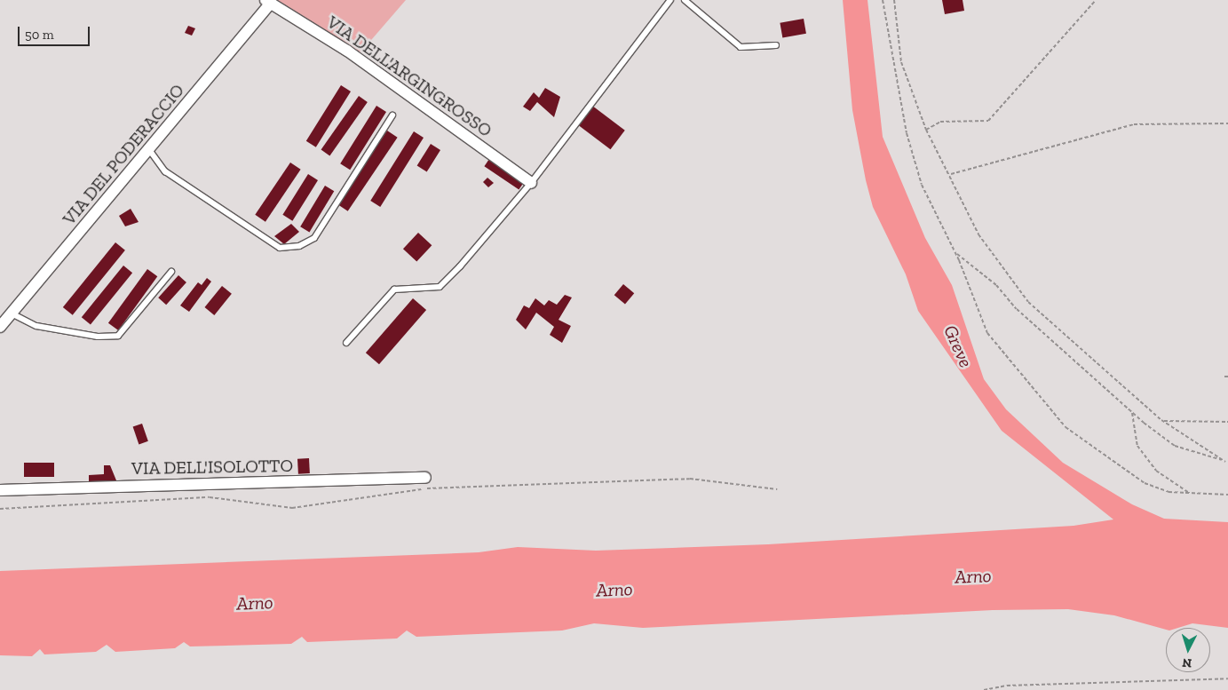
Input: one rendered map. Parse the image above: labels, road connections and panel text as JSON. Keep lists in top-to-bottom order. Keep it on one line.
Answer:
{"streets":{"street":["VIA DELL'ARGINGROSSO","VIA DEL PODERACCIO","VIA DELL'ISOLOTTO"]},"crossings":[["VIA DELL'ARGINGROSSO","VIA DEL PODERACCIO"]],"water":["Greve","Arno"],"scale_bar":"50 m","north":"bottom"}
